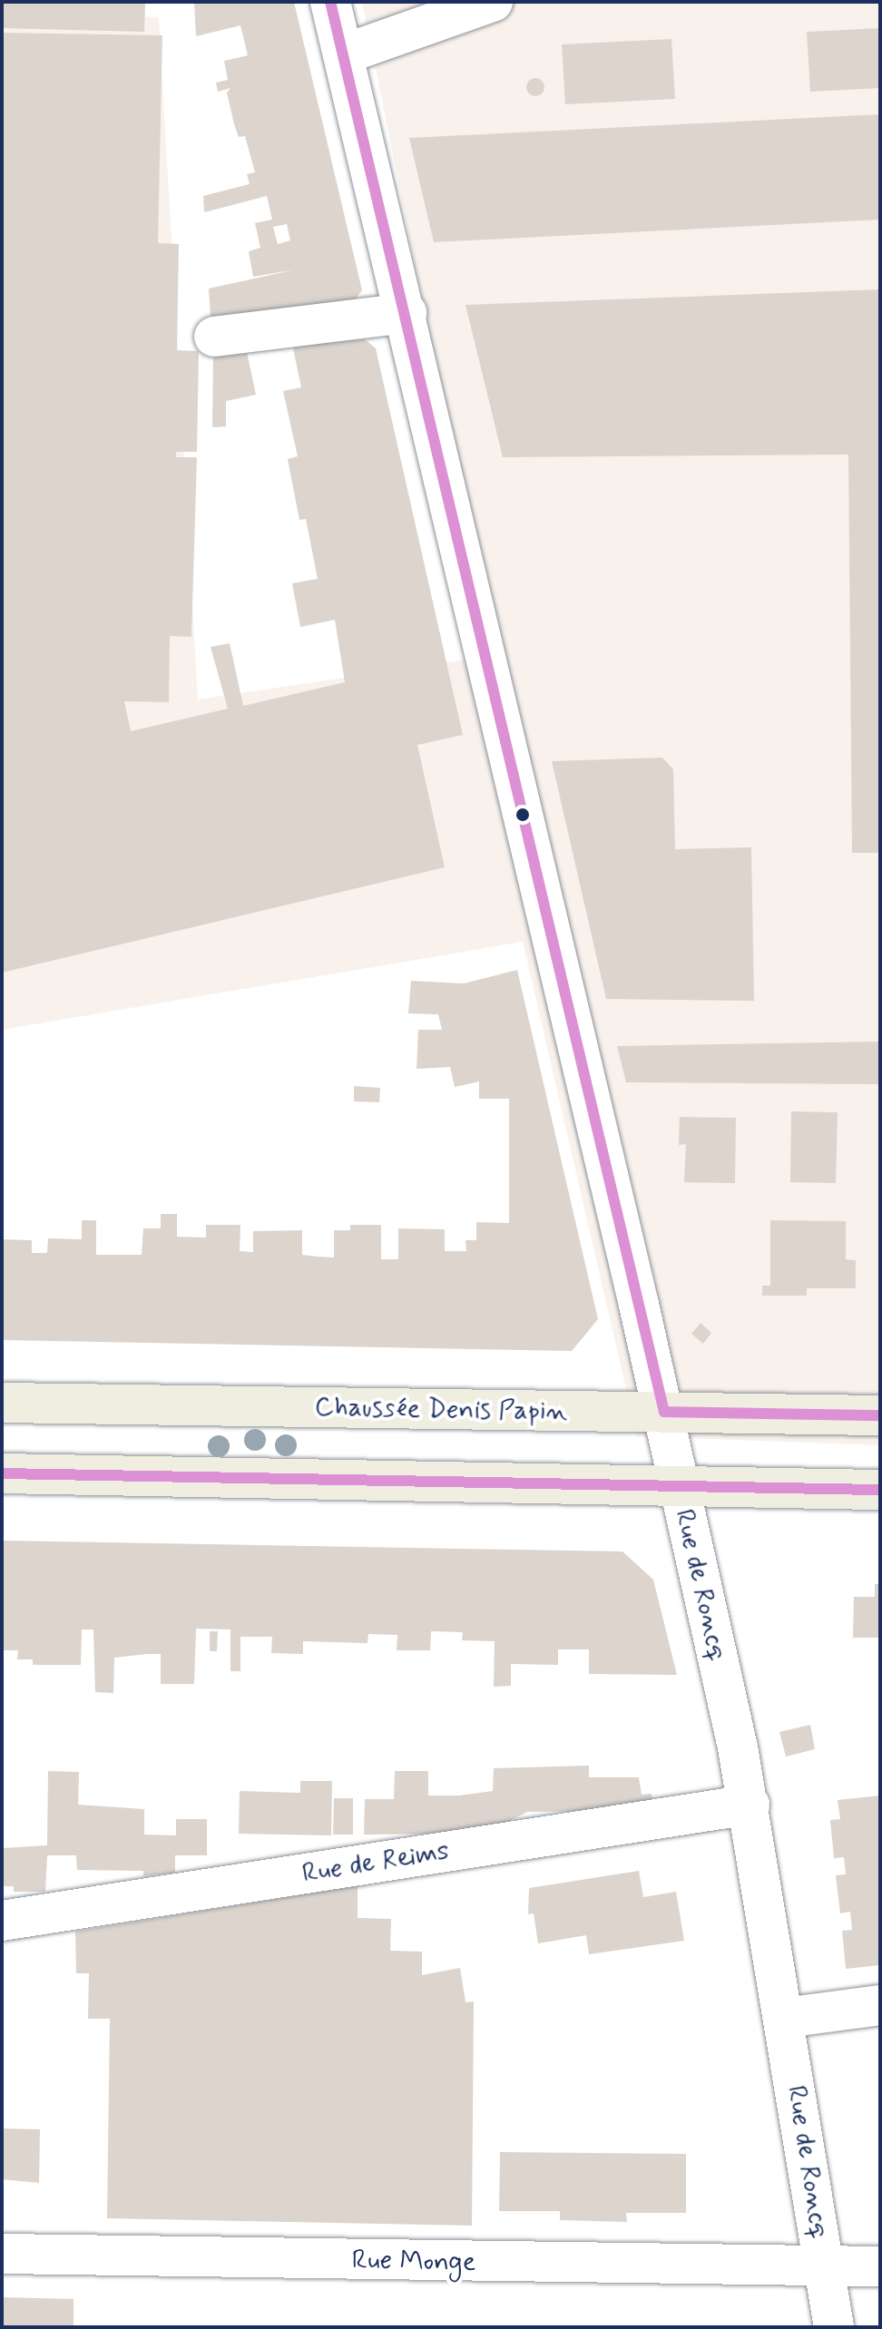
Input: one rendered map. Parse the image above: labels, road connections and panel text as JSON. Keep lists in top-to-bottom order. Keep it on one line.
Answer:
{"streets":{"main road":["Chaussée Denis Papin"],"street":["Rue de Roncq","Rue de Reims","Rue Monge"]},"crossings":[["Chaussée Denis Papin","Rue de Roncq"],["Rue de Roncq","Rue de Reims"],["Rue de Roncq","Rue Monge"]]}
